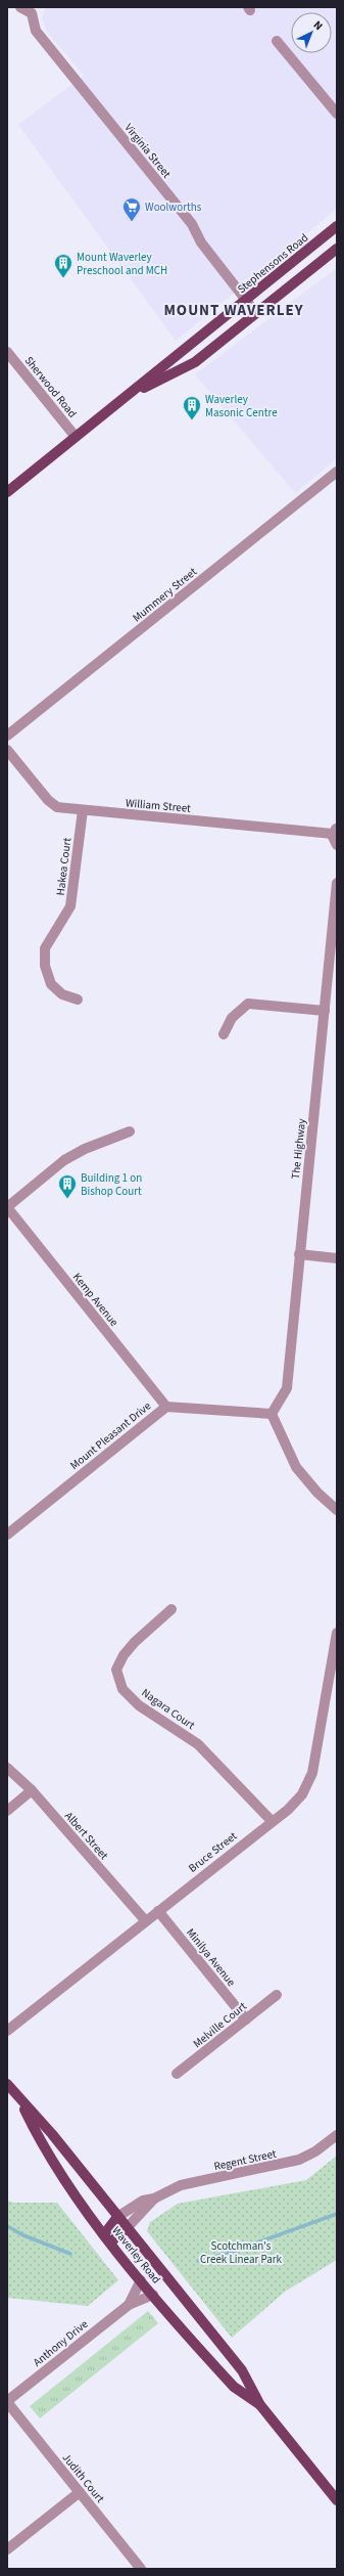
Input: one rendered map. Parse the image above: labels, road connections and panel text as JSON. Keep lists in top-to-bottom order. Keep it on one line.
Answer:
{"streets":{"main road":["Stephensons Road","Waverley Road"],"street":["Virginia Street","Sherwood Road","Mummery Street","William Street","Hakea Court","The Highway","Kemp Avenue","Mount Pleasant Drive","Nagara Court","Albert Street","Bruce Street","Minilya Avenue","Melville Court","Regent Street","Anthony Drive","Judith Court"]},"crossings":[["Virginia Street","Stephensons Road"],["Stephensons Road","Sherwood Road"],["William Street","Hakea Court"],["The Highway","Mount Pleasant Drive"],["Kemp Avenue","Mount Pleasant Drive"],["Nagara Court","Bruce Street"],["Albert Street","Bruce Street"],["Bruce Street","Minilya Avenue"],["Minilya Avenue","Melville Court"],["Regent Street","Waverley Road"],["Waverley Road","Anthony Drive"],["Anthony Drive","Judith Court"]],"districts":["MOUNT WAVERLEY"],"parks":["Scotchman's Creek Linear Park"],"places":{"supermarket":["Woolworths"],"building":["Mount Waverley Preschool and MCH","Waverley Masonic Centre","Building 1 on Bishop Court"]},"north":"top right"}
